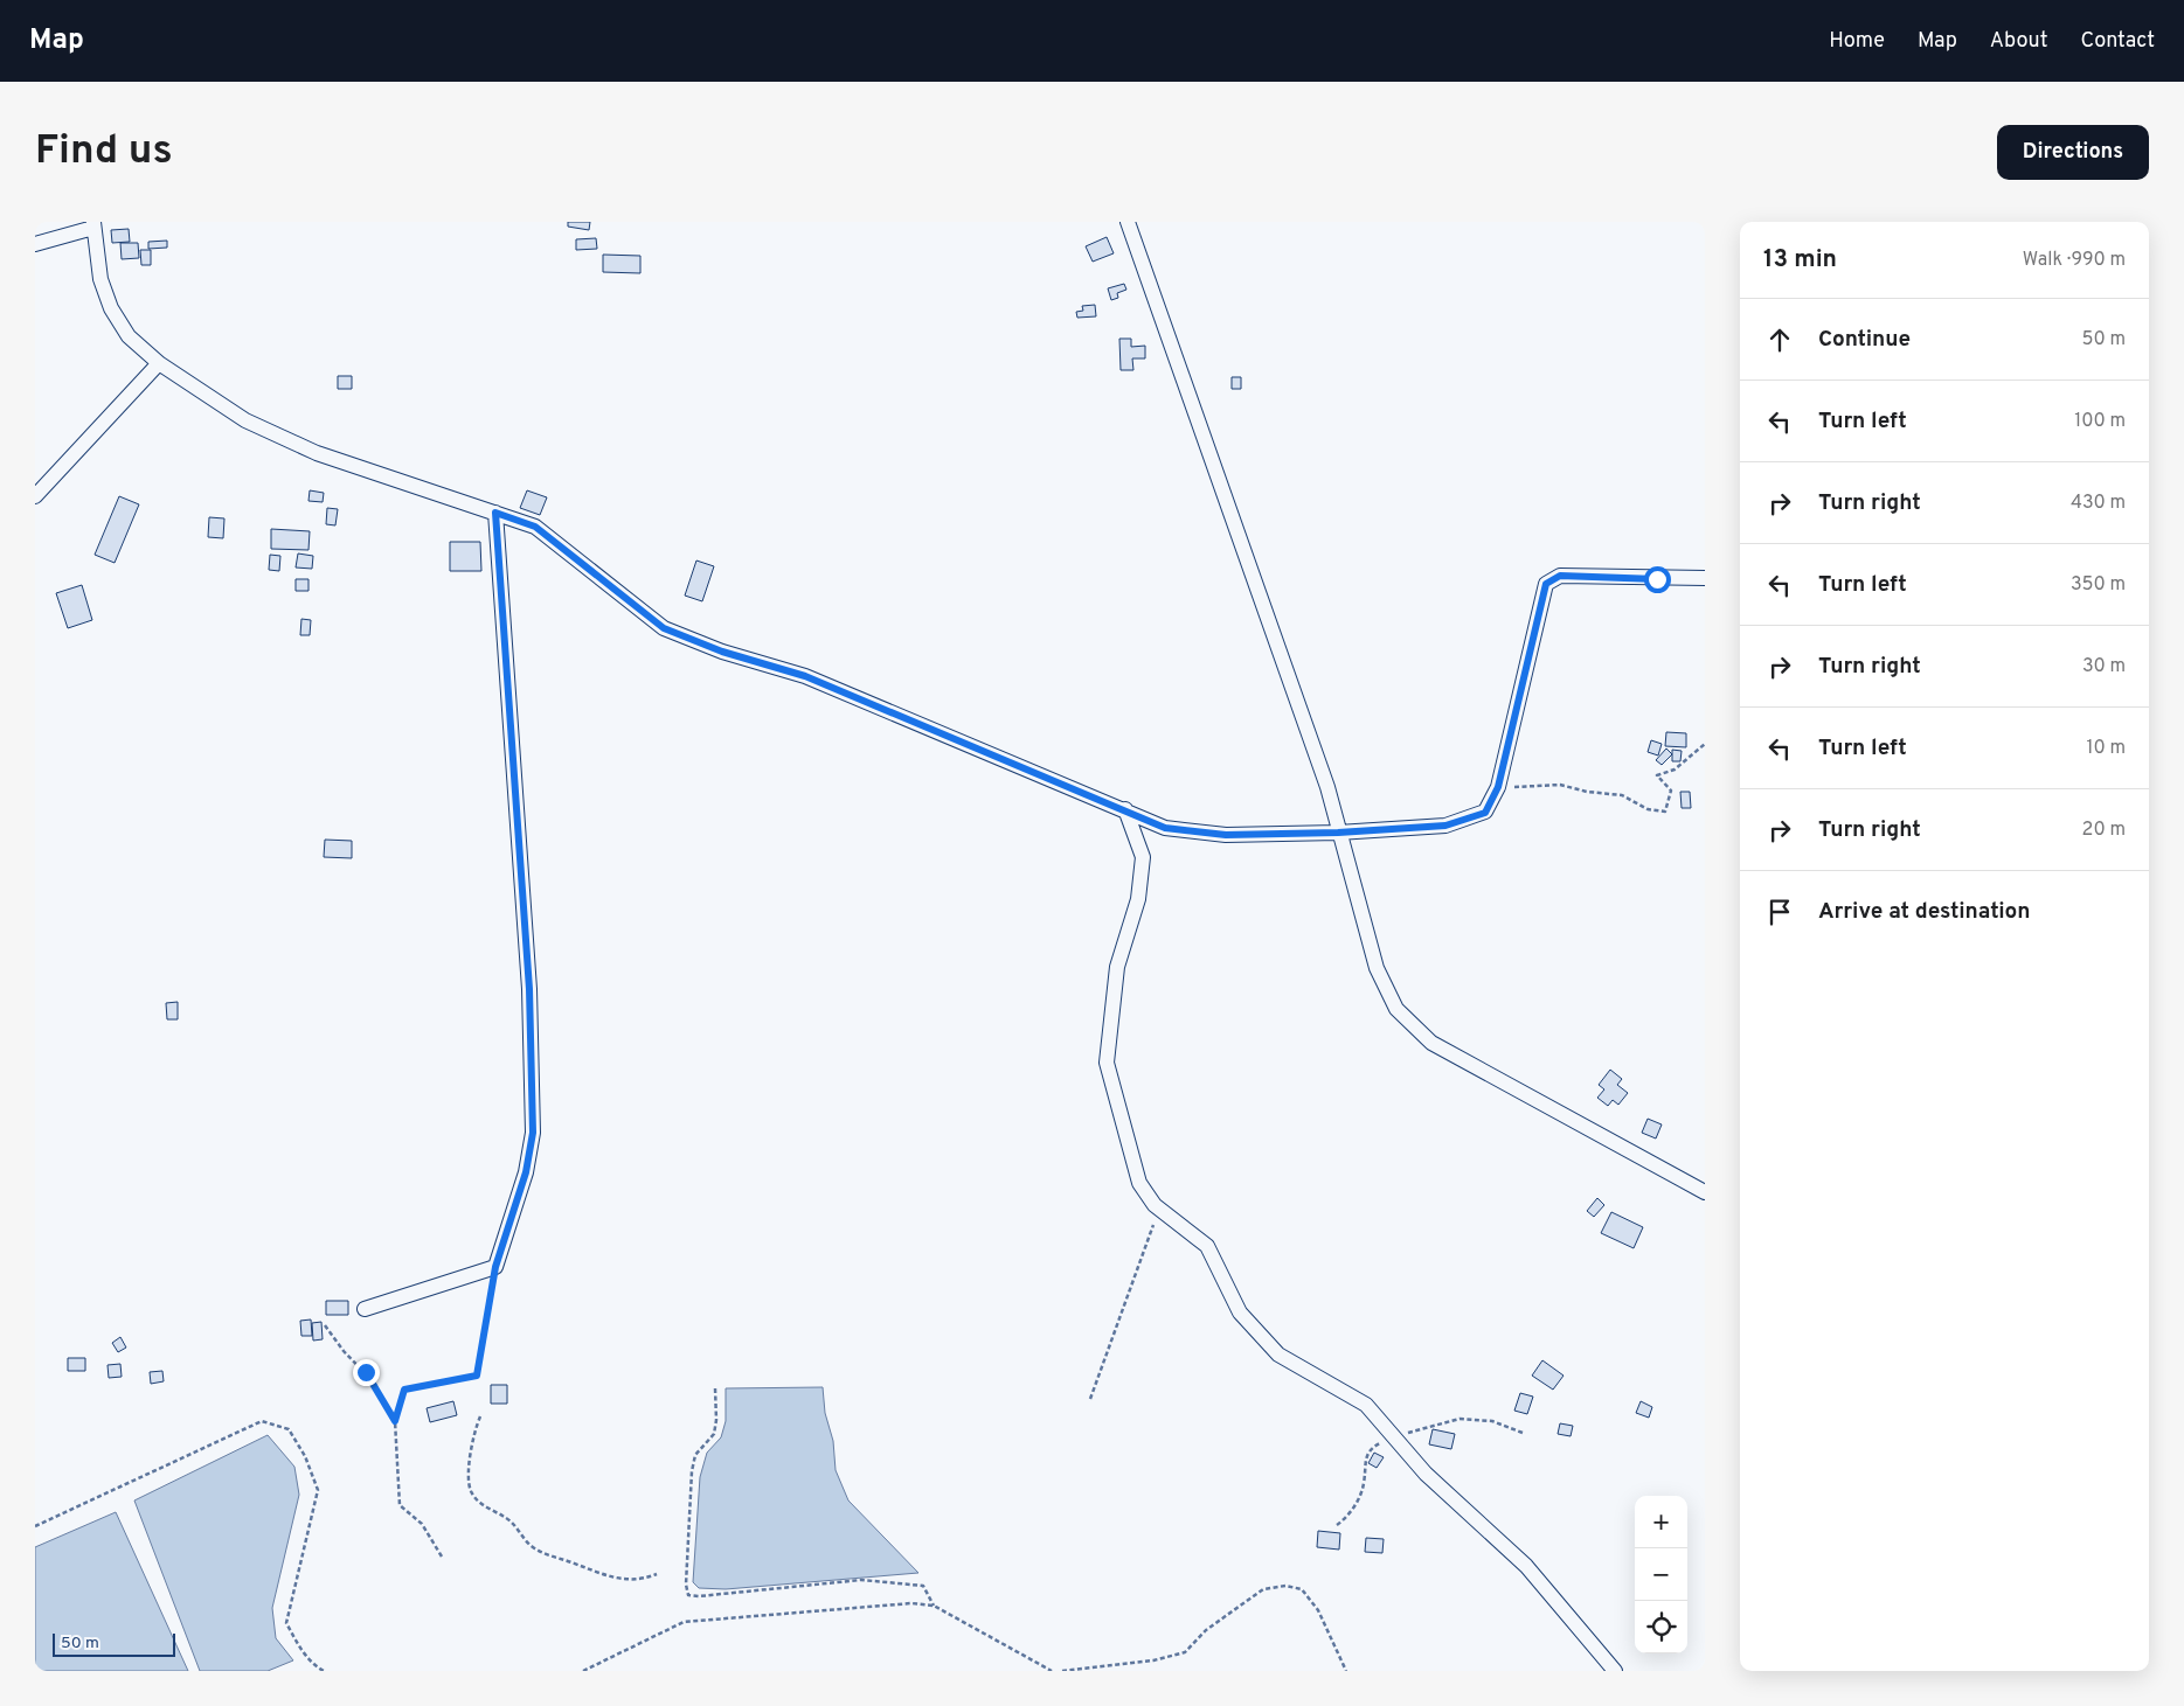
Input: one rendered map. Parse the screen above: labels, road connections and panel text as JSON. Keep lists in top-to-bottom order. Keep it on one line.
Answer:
{"scale_bar":"50 m","page":{"header":"Map","nav":["Home","Map","About","Contact"],"buttons":"Directions","title":"Find us","heading":["13 min","Walk · 990 m"],"list":[["Continue","50 m"],["Turn left","100 m"],["Turn right","430 m"],["Turn left","350 m"],["Turn right","30 m"],["Turn left","10 m"],["Turn right","20 m"],"Arrive at destination"],"map_buttons":["+","−"],"scale":"50 m"}}
